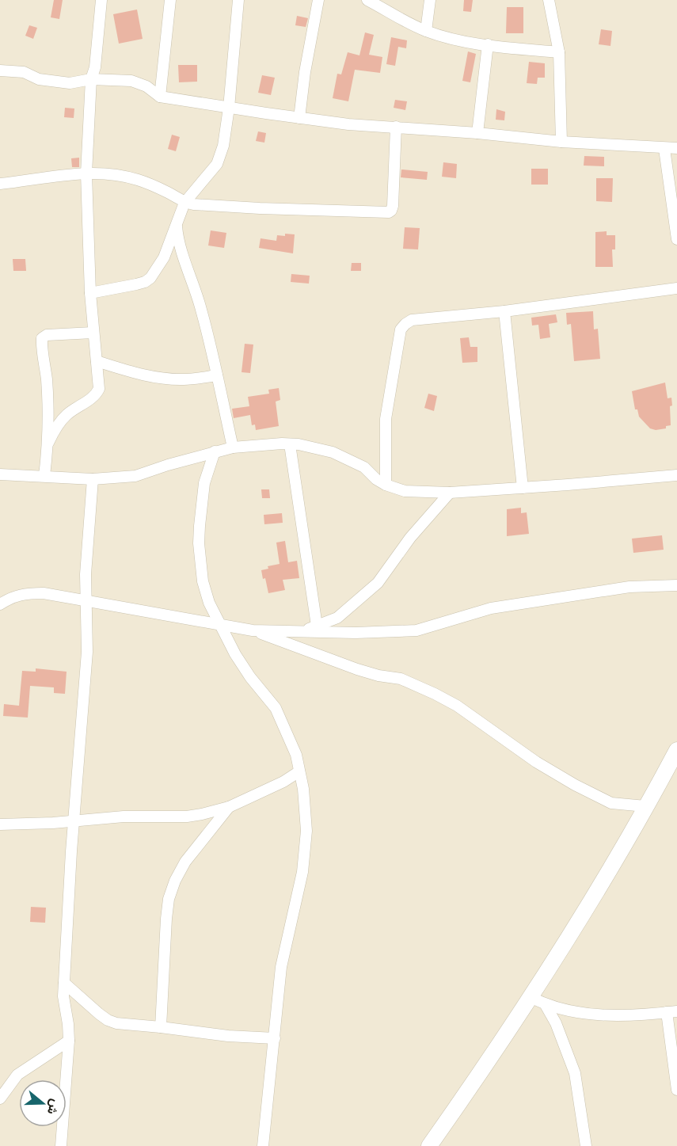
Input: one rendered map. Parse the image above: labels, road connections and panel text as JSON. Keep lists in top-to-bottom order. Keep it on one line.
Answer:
{"north":"right"}
